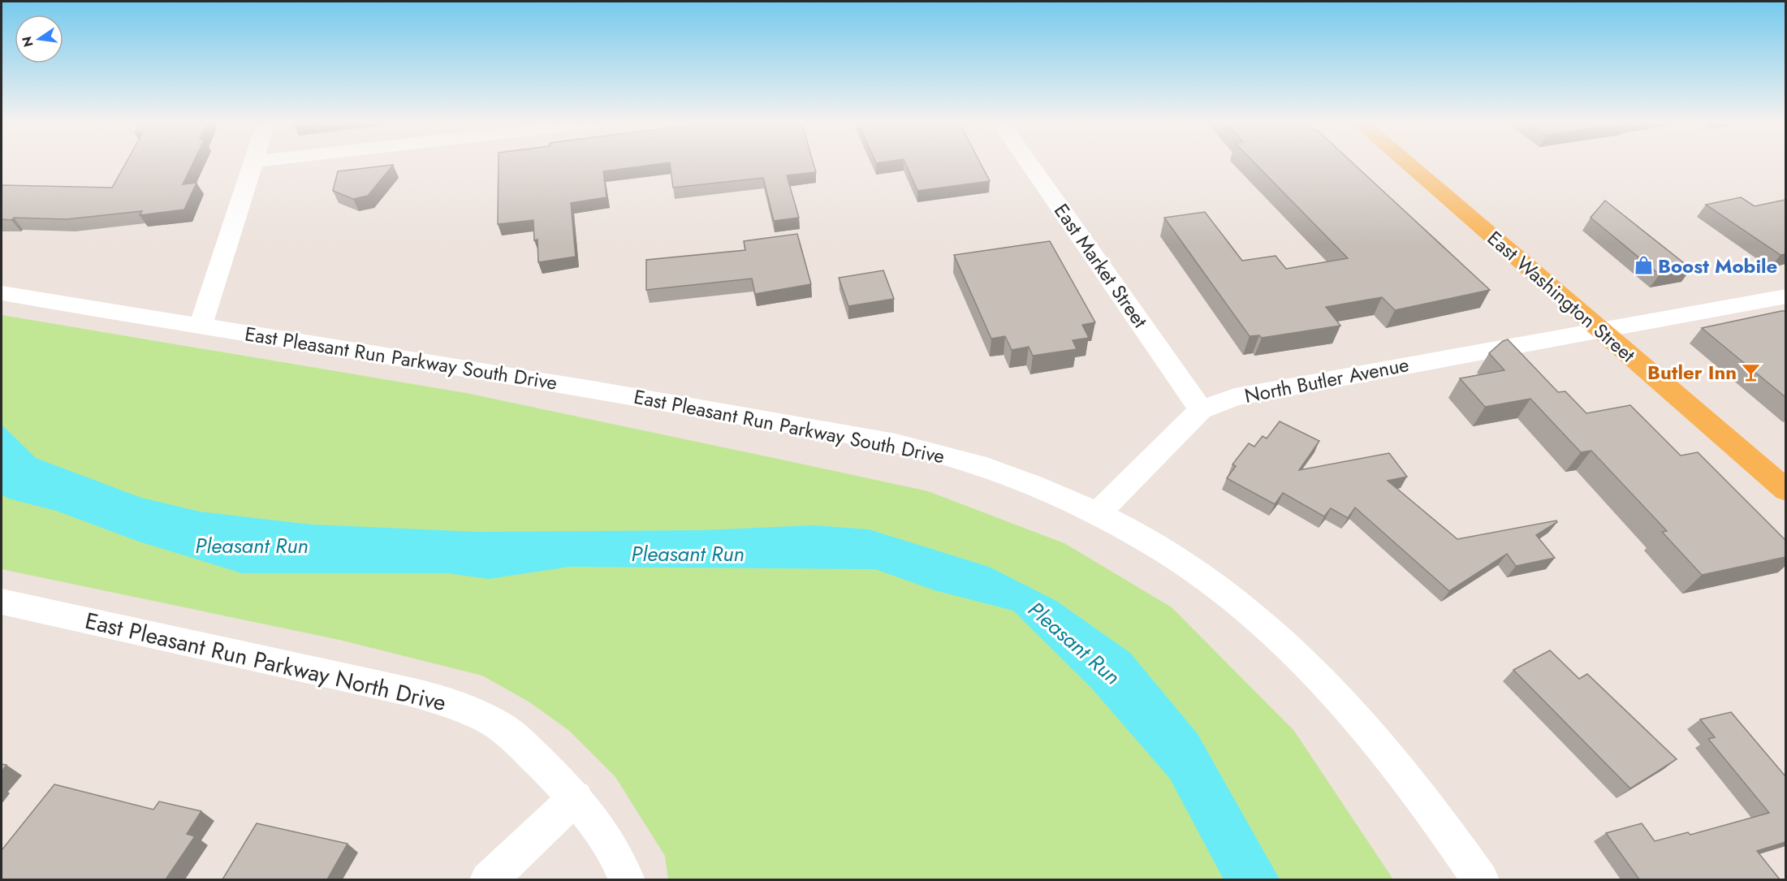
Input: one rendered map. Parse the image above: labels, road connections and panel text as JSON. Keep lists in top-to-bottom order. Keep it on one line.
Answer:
{"streets":{"main road":["East Washington Street"],"street":["East Market Street","East Pleasant Run Parkway South Drive","North Butler Avenue","East Pleasant Run Parkway North Drive"]},"crossings":[["East Market Street","North Butler Avenue"],["East Washington Street","North Butler Avenue"],["East Pleasant Run Parkway South Drive","North Butler Avenue"]],"water":["Pleasant Run"],"places":{"shop":["Boost Mobile"],"bar":["Butler Inn"]},"north":"left"}
